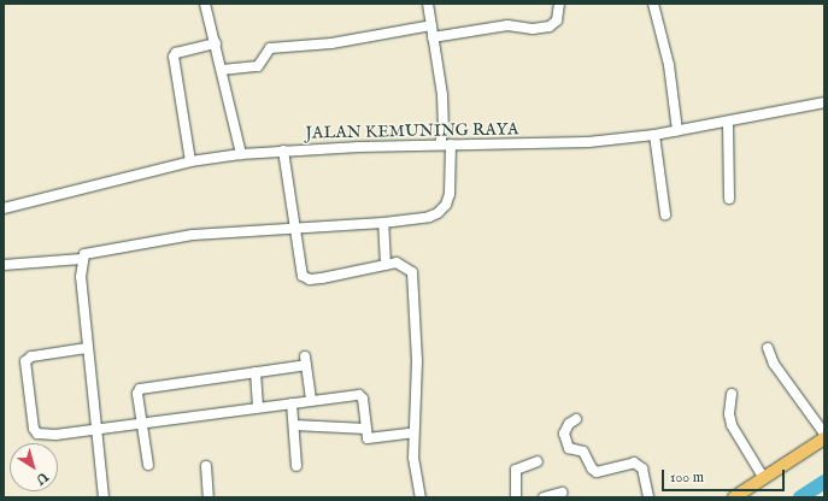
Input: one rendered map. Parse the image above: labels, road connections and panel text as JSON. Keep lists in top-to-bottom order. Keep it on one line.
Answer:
{"streets":{"street":["JALAN KEMUNING RAYA"]},"scale_bar":"100 m","north":"bottom right"}
